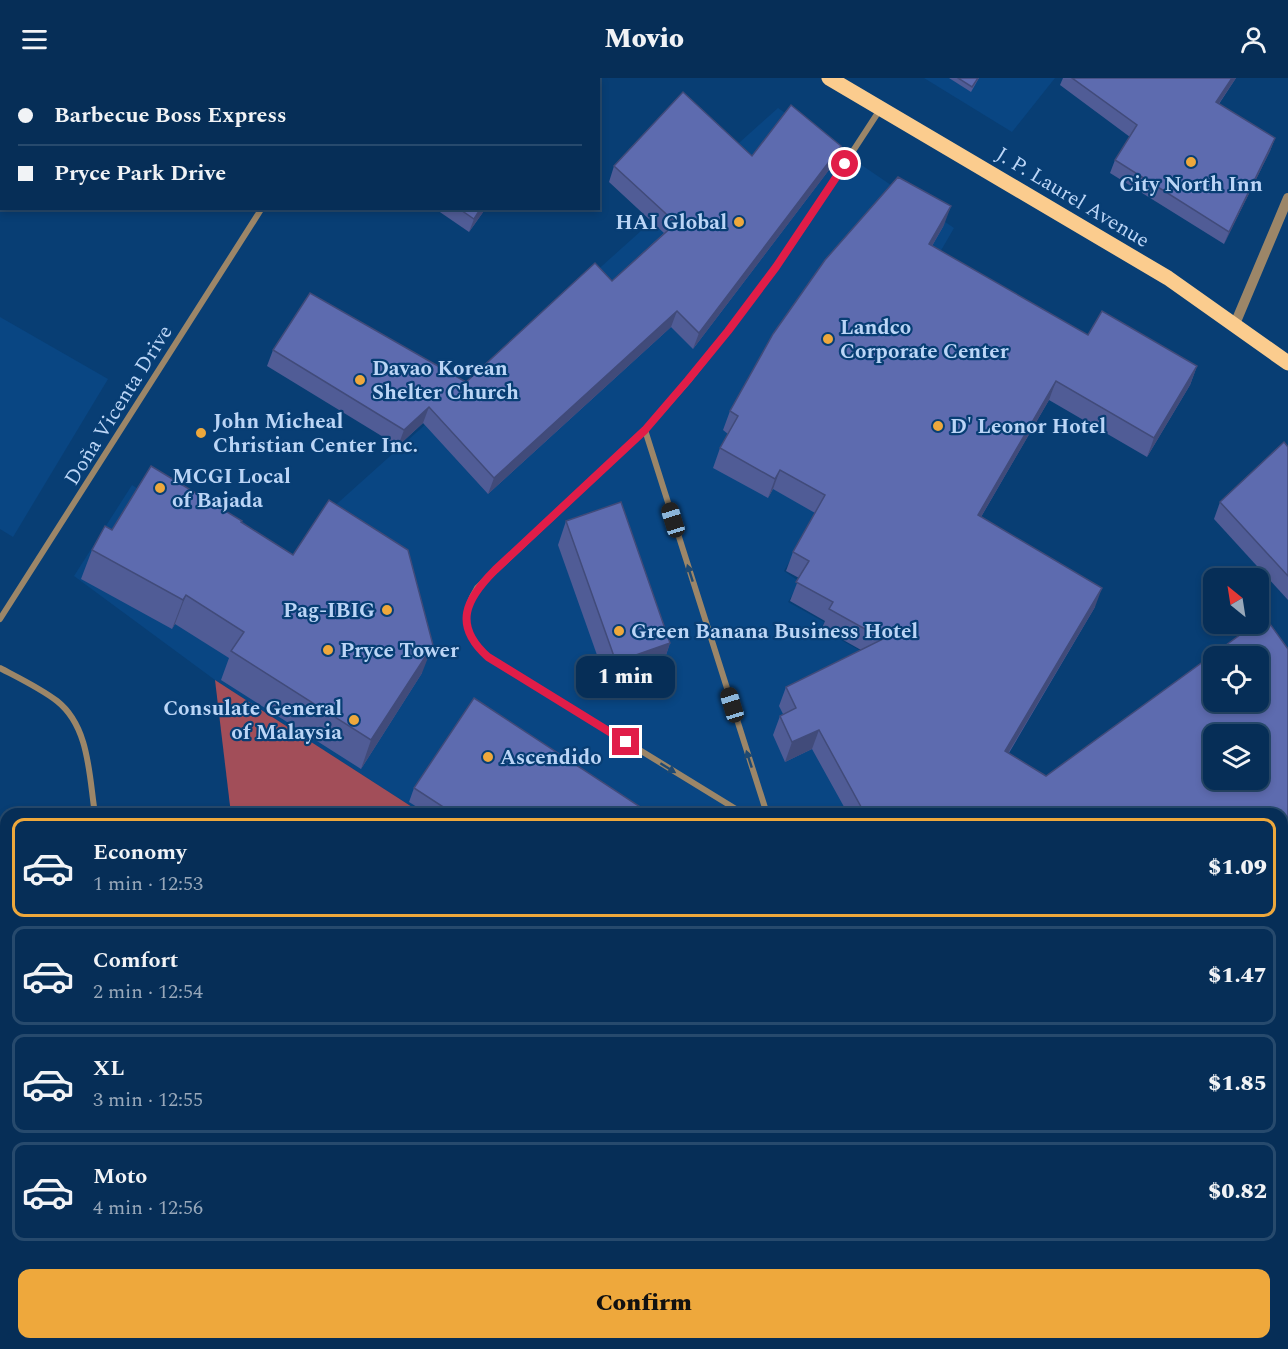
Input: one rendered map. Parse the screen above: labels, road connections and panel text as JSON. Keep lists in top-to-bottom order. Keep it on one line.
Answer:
{"streets":{"main road":["J. P. Laurel Avenue"],"street":["Doña Vicenta Drive"]},"places":["City North Inn","HAI Global","Landco Corporate Center","Davao Korean Shelter Church","D' Leonor Hotel","John Micheal Christian Center Inc.","MCGI Local of Bajada","Pag-IBIG","Green Banana Business Hotel","Pryce Tower","Consulate General of Malaysia","Ascendido"],"north":"top left","page":{"header":"Movio","banner":["Barbecue Boss Express","Pryce Park Drive"],"bubble":"1 min","list":[{"name":"Economy","note":"1 min · 12:53","value":"$1.09"},{"name":"Comfort","note":"2 min · 12:54","value":"$1.47"},{"name":"XL","note":"3 min · 12:55","value":"$1.85"},{"name":"Moto","note":"4 min · 12:56","value":"$0.82"}],"buttons":"Confirm"}}
